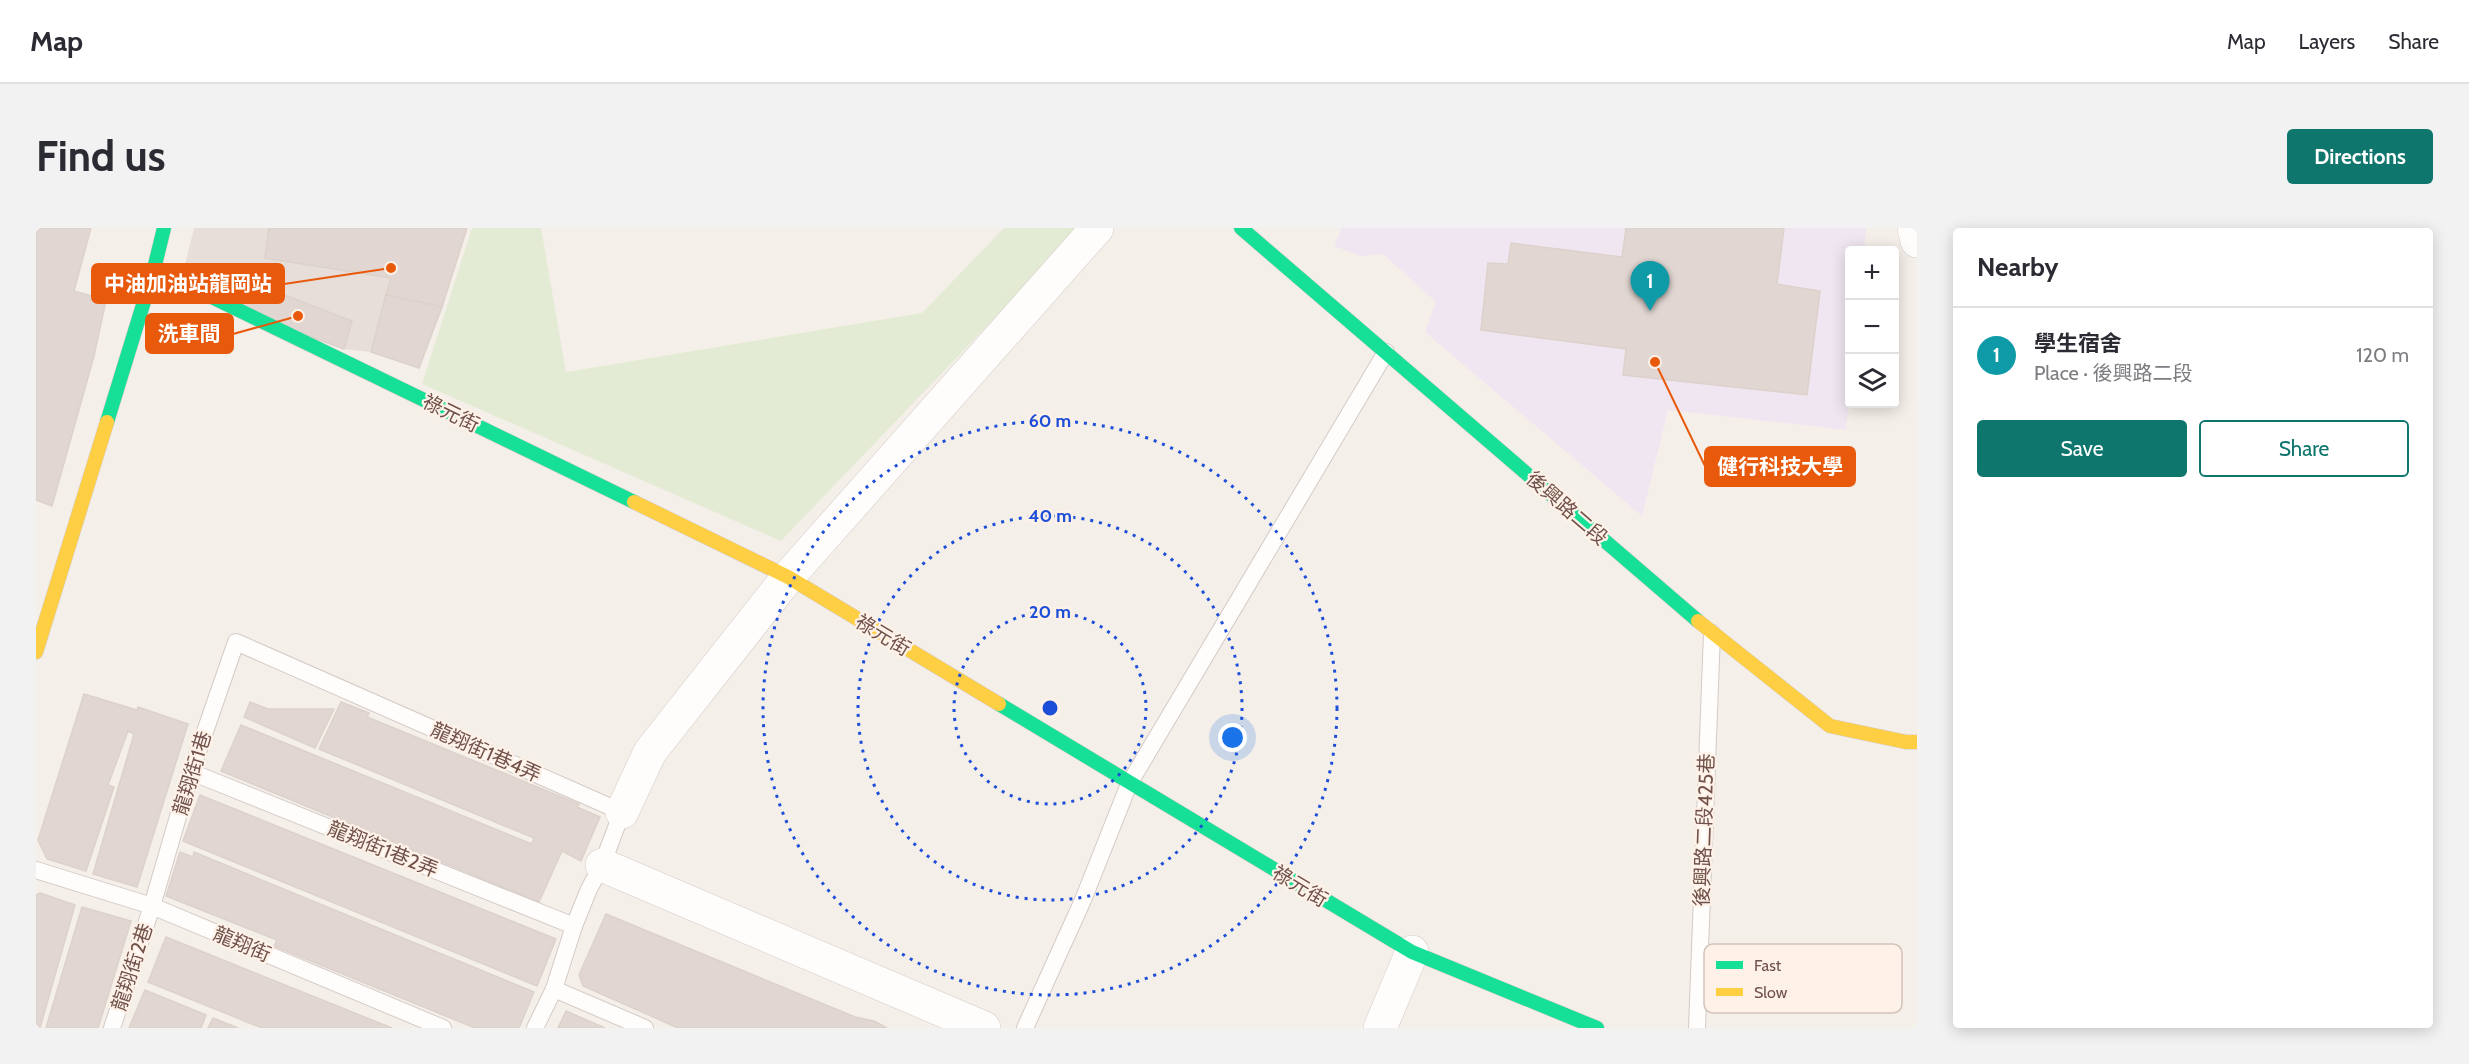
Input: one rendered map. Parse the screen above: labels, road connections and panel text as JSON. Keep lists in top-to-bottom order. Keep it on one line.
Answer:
{"streets":{"street":["祿元街","後興路二段"],"lane":["龍翔街1巷4弄","龍翔街1巷","後興路二段425巷","龍翔街1巷2弄","龍翔街","龍翔街2巷"]},"crossings":[["後興路二段","後興路二段425巷"],["龍翔街1巷4弄","龍翔街1巷"],["龍翔街1巷","龍翔街1巷2弄"],["龍翔街1巷","龍翔街"],["龍翔街1巷","龍翔街2巷"],["龍翔街","龍翔街2巷"]],"places":["中油加油站龍岡站","洗車間","健行科技大學"],"legend":["Fast","Slow"],"page":{"header":"Map","nav":["Map","Layers","Share"],"buttons":["Directions",["Save","Share"]],"title":"Find us","heading":"Nearby","map_buttons":["+","−"],"pins":"1","list":[{"mark":"1","name":"學生宿舍","note":"Place · 後興路二段","value":"120 m"}]},"rings":["60 m","40 m","20 m"]}
